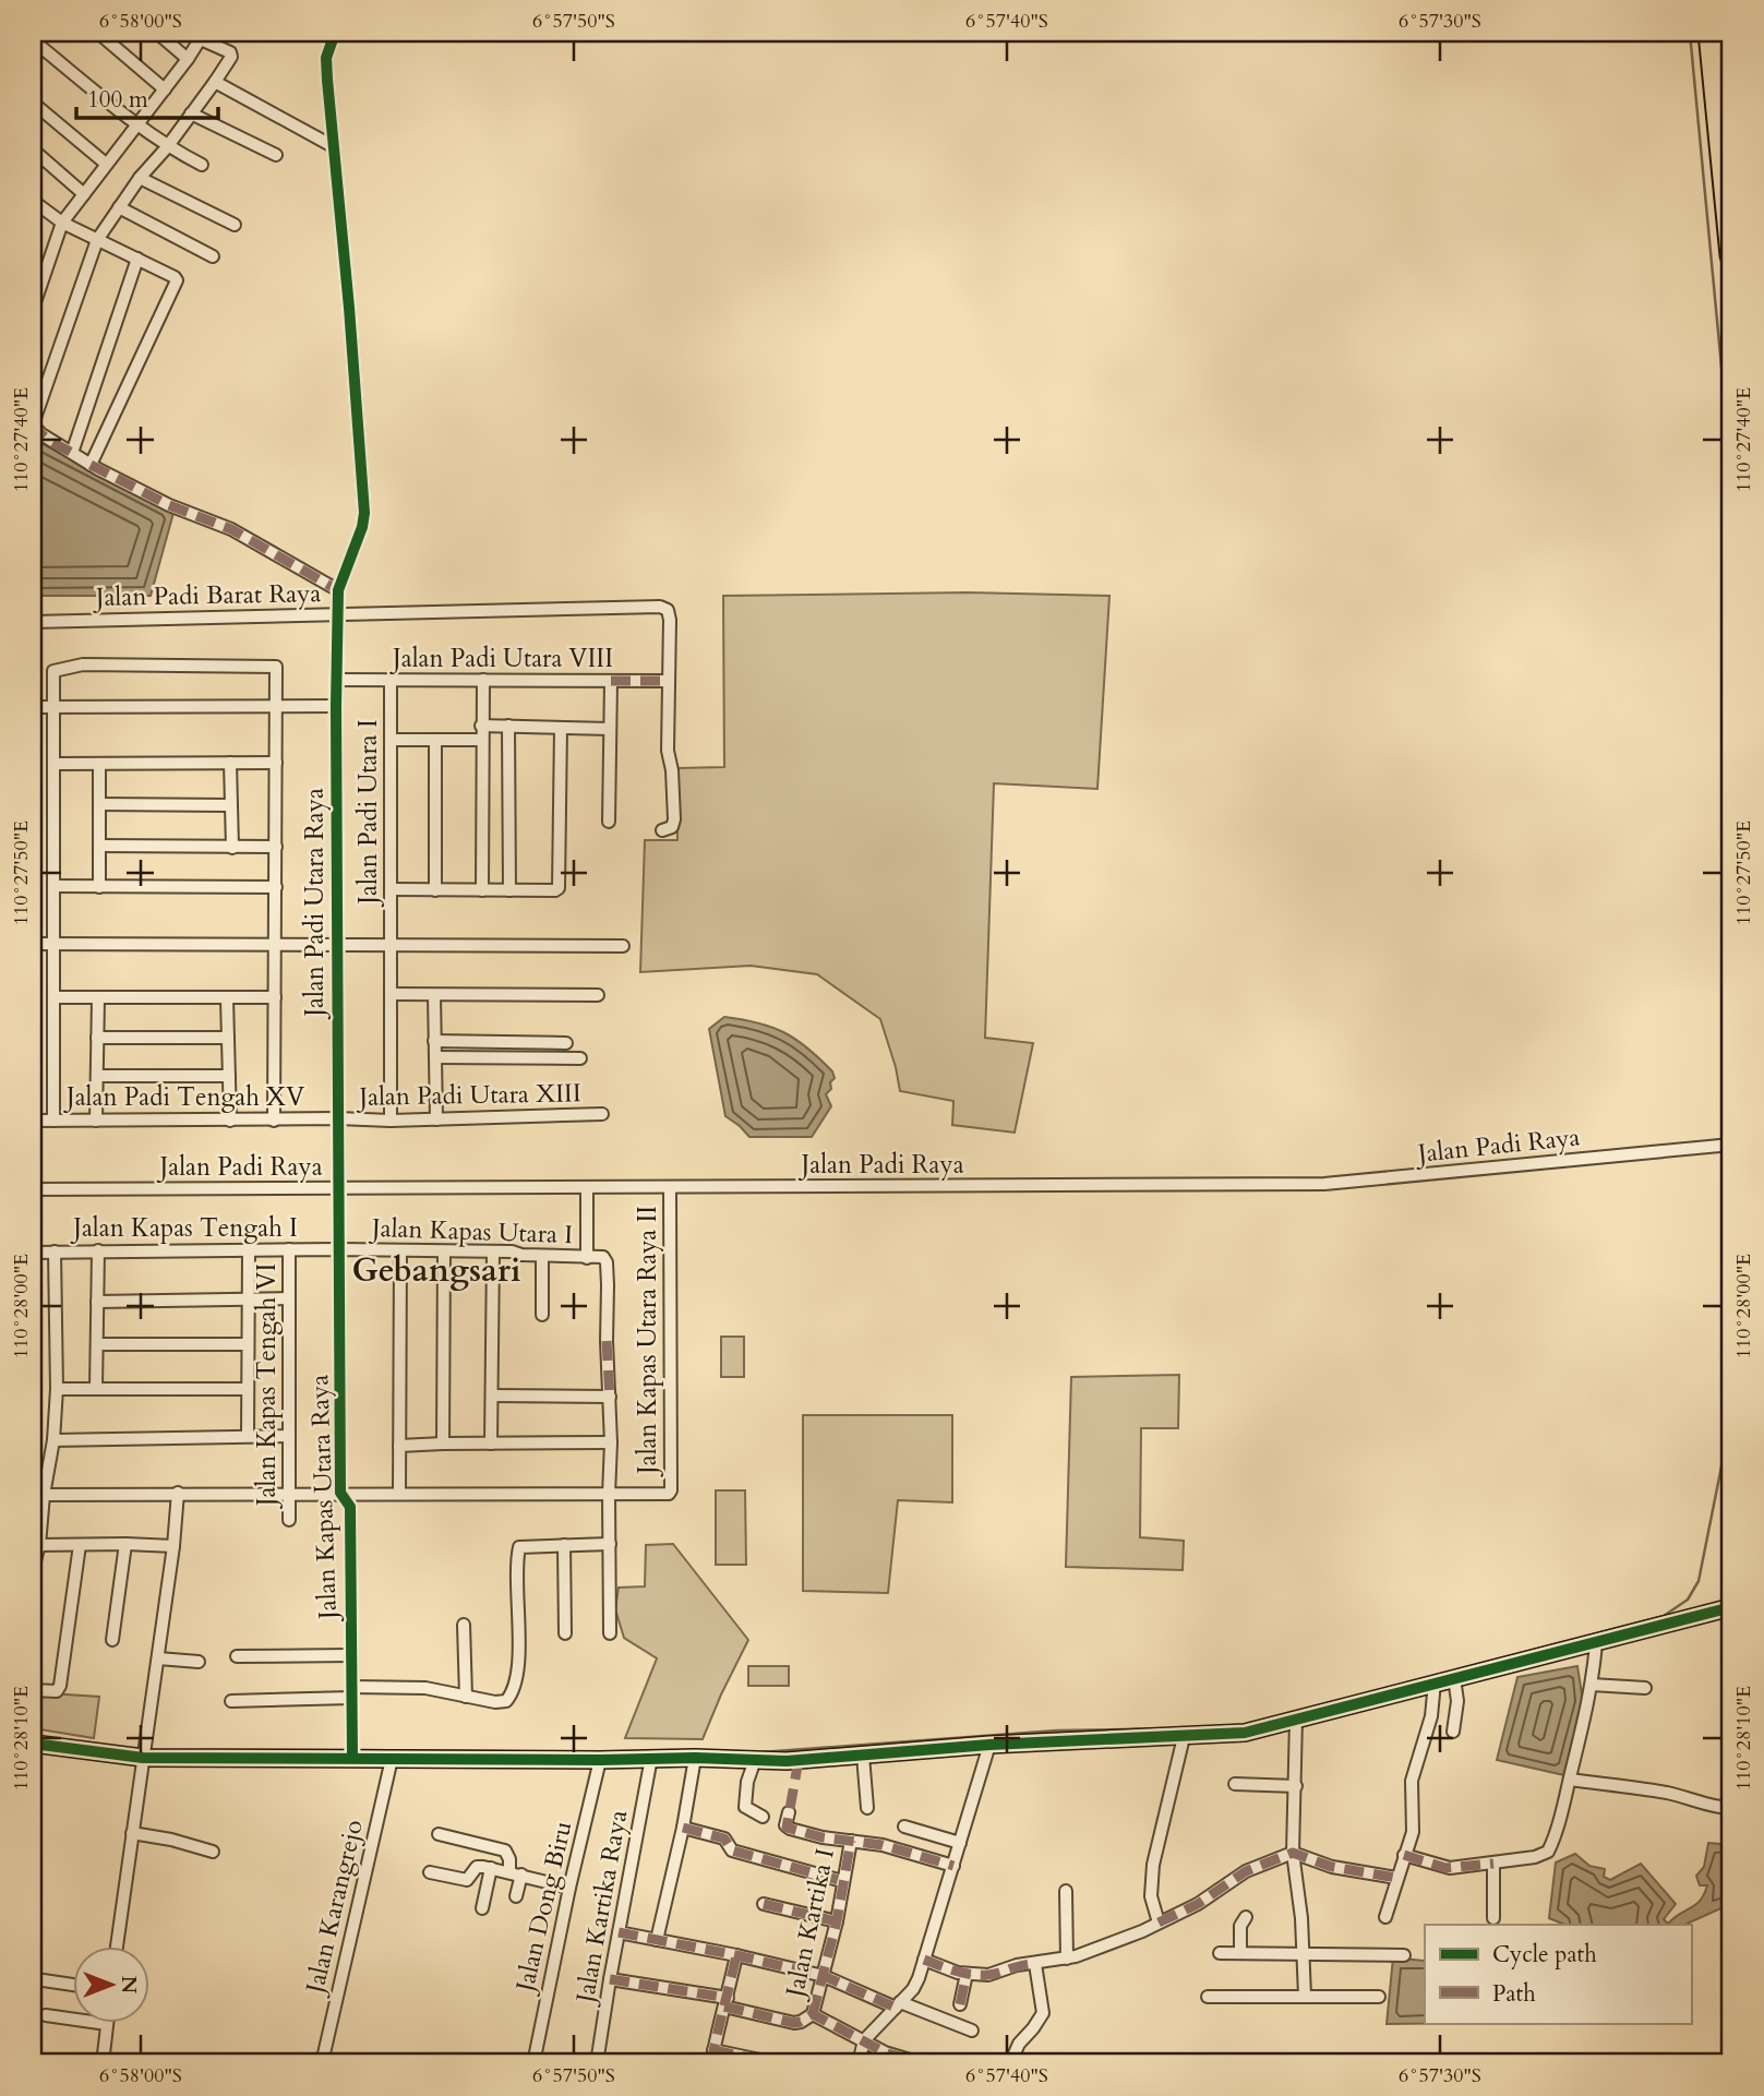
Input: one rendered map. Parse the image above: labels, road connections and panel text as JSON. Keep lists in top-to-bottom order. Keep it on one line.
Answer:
{"streets":{"street":["Jalan Padi Barat Raya","Jalan Padi Utara VIII","Jalan Padi Utara I","Jalan Padi Utara Raya","Jalan Padi Utara XIII","Jalan Padi Tengah XV","Jalan Padi Raya","Jalan Kapas Tengah I","Jalan Kapas Utara I","Jalan Kapas Utara Raya II","Jalan Kapas Tengah VI","Jalan Kapas Utara Raya","Jalan Karangrejo","Jalan Dong Biru","Jalan Kartika Raya","Jalan Kartika I"]},"crossings":[["Jalan Padi Barat Raya","Jalan Padi Utara VIII"],["Jalan Padi Barat Raya","Jalan Padi Utara Raya"],["Jalan Padi Utara VIII","Jalan Padi Utara I"],["Jalan Padi Utara VIII","Jalan Padi Utara Raya"],["Jalan Padi Utara I","Jalan Padi Utara XIII"],["Jalan Padi Utara Raya","Jalan Padi Utara XIII"],["Jalan Padi Utara Raya","Jalan Padi Tengah XV"],["Jalan Padi Utara Raya","Jalan Padi Raya"],["Jalan Padi Utara Raya","Jalan Kapas Utara Raya"],["Jalan Padi Utara XIII","Jalan Padi Tengah XV"],["Jalan Padi Raya","Jalan Kapas Utara Raya II"],["Jalan Padi Raya","Jalan Kapas Utara Raya"],["Jalan Kapas Tengah I","Jalan Kapas Utara I"],["Jalan Kapas Tengah I","Jalan Kapas Tengah VI"],["Jalan Kapas Tengah I","Jalan Kapas Utara Raya"],["Jalan Kapas Utara I","Jalan Kapas Utara Raya"]],"districts":["Gebangsari"],"legend":["Cycle path","Path"],"scale_bar":"100 m","north":"right","coordinates":["6°58'00\"S","6°57'50\"S","6°57'40\"S","6°57'30\"S","110°27'40\"E","110°27'50\"E","110°28'00\"E","110°28'10\"E"]}
